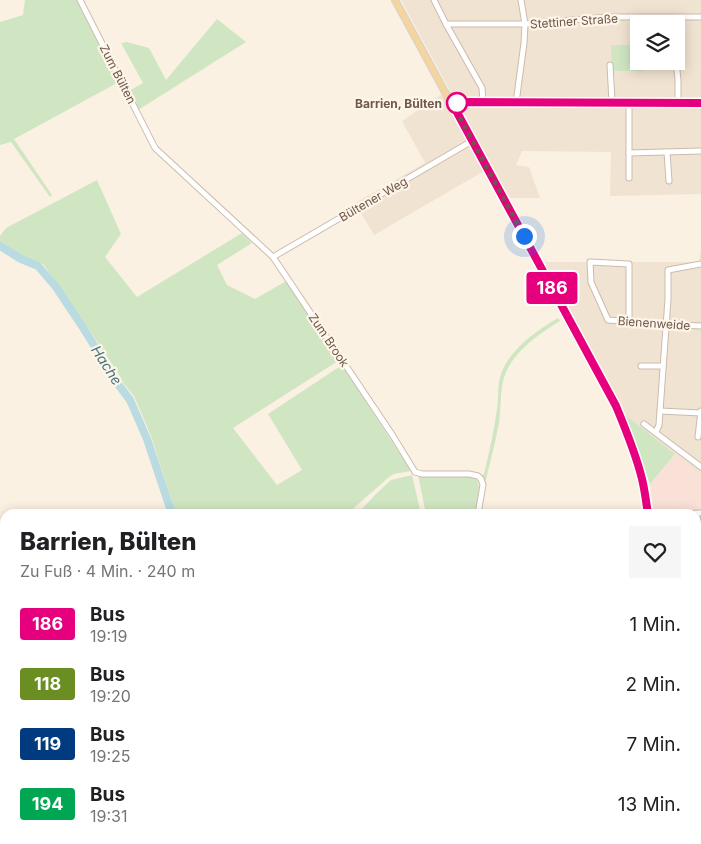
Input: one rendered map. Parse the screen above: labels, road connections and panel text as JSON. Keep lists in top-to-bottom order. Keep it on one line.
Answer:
{"streets":{"street":["Stettiner Straße","Zum Bülten","Bültener Weg","Bienenweide","Zum Brook"]},"crossings":[["Zum Bülten","Zum Brook"],["Bültener Weg","Zum Brook"]],"water":["Hache"],"places":["Barrien, Bülten"],"lines":["bus line 186"],"page":{"on_map":"186","heading":["Barrien, Bülten","Zu Fuß · 4 Min. · 240 m"],"list":[{"mark":"186","name":"Bus","note":"19:19","value":"1 Min."},{"mark":"118","name":"Bus","note":"19:20","value":"2 Min."},{"mark":"119","name":"Bus","note":"19:25","value":"7 Min."},{"mark":"194","name":"Bus","note":"19:31","value":"13 Min."}]}}
